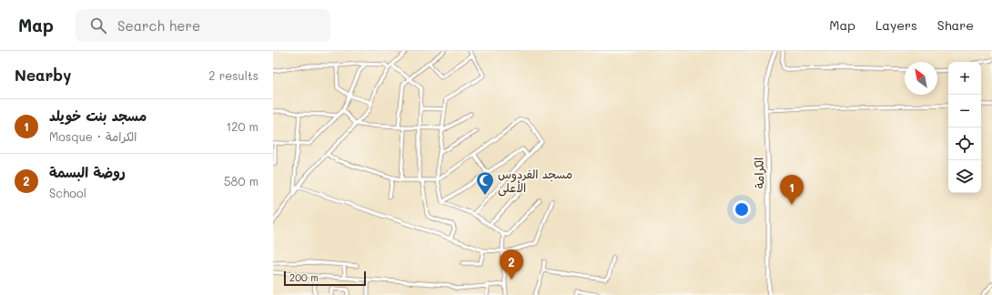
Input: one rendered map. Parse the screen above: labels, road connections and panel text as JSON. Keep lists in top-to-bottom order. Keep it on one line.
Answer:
{"streets":{"main road":["الكرامة"]},"places":{"mosque":["مسجد الفردوس الأعلى"]},"scale_bar":"200 m","north":"top left","page":{"header":"Map","search":"Search here","nav":["Map","Layers","Share"],"heading":["Nearby","2 results"],"map_buttons":["+","−"],"list":[{"mark":"1","name":"مسجد بنت خويلد","note":"Mosque · الكرامة","value":"120 m"},{"mark":"2","name":"روضة البسمة","note":"School","value":"580 m"}],"pins":["1","2"],"scale":"200 m"}}
